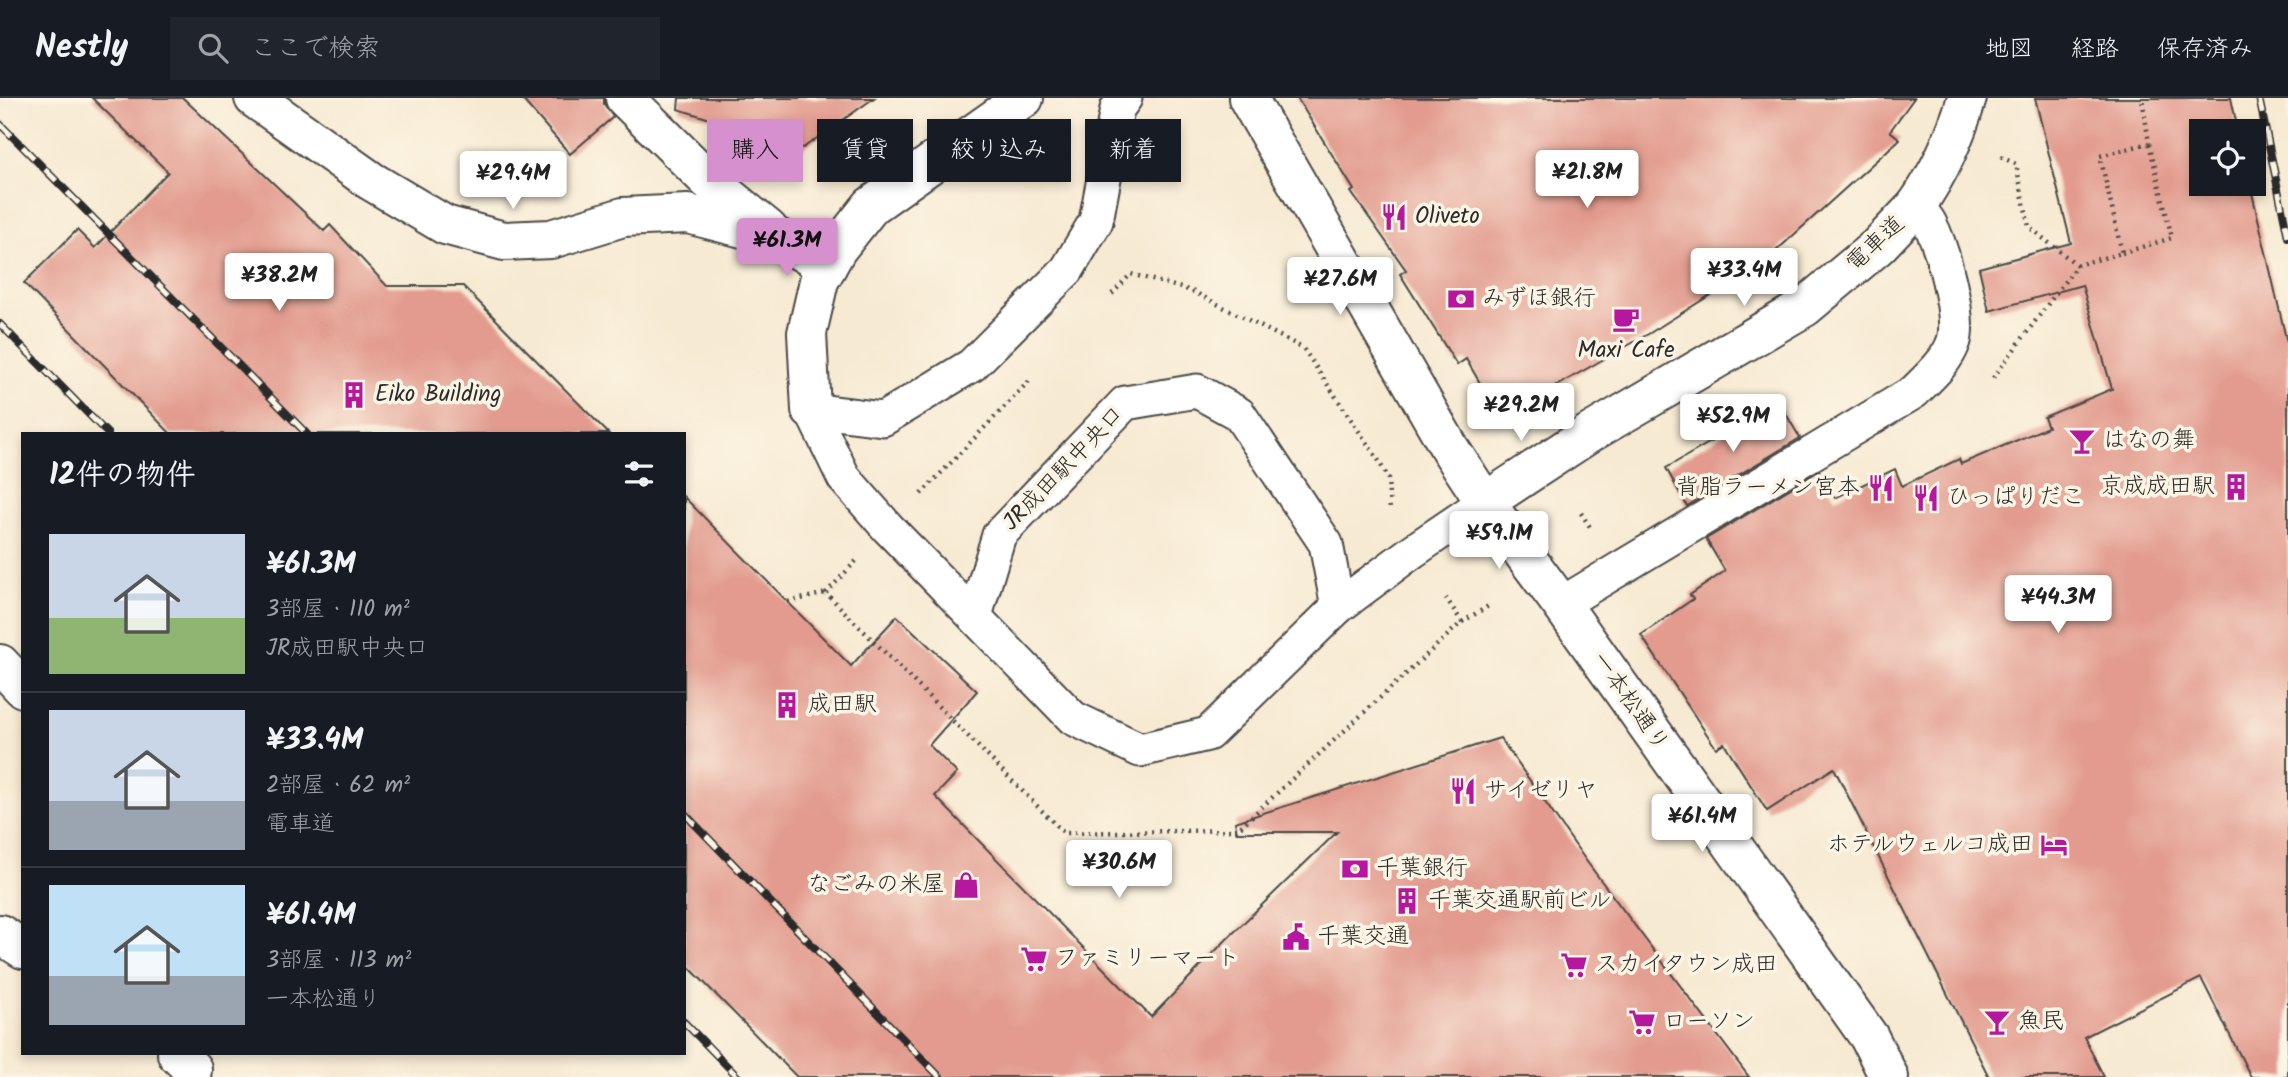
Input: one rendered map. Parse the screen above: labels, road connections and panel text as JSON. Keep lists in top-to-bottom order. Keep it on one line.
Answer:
{"streets":{"street":["電車道","一本松通り"],"lane":["JR成田駅中央口"]},"crossings":[["電車道","一本松通り"]],"places":{"restaurant":["Oliveto","背脂ラーメン宮本","ひっぱりだこ","サイゼリヤ"],"bank":["みずほ銀行","千葉銀行"],"cafe":["Maxi Cafe"],"building":["Eiko Building","京成成田駅","成田駅","千葉交通駅前ビル"],"bar":["はなの舞","魚民"],"hotel":["ホテルウェルコ成田"],"shop":["なごみの米屋"],"public building":["千葉交通"],"supermarket":["ファミリーマート","スカイタウン成田","ローソン"]},"page":{"header":"Nestly","search":"ここで検索","nav":["地図","経路","保存済み"],"chip":["購入","賃貸","絞り込み","新着"],"price":["¥21.8M","¥29.4M","¥61.3M","¥33.4M","¥38.2M","¥27.6M","¥29.2M","¥52.9M","¥59.1M","¥44.3M","¥61.4M","¥30.6M"],"heading":"12件の物件","list":[{"name":"¥61.3M","note":"3部屋 · 110 m² · JR成田駅中央口"},{"name":"¥33.4M","note":"2部屋 · 62 m² · 電車道"},{"name":"¥61.4M","note":"3部屋 · 113 m² · 一本松通り"}]}}
